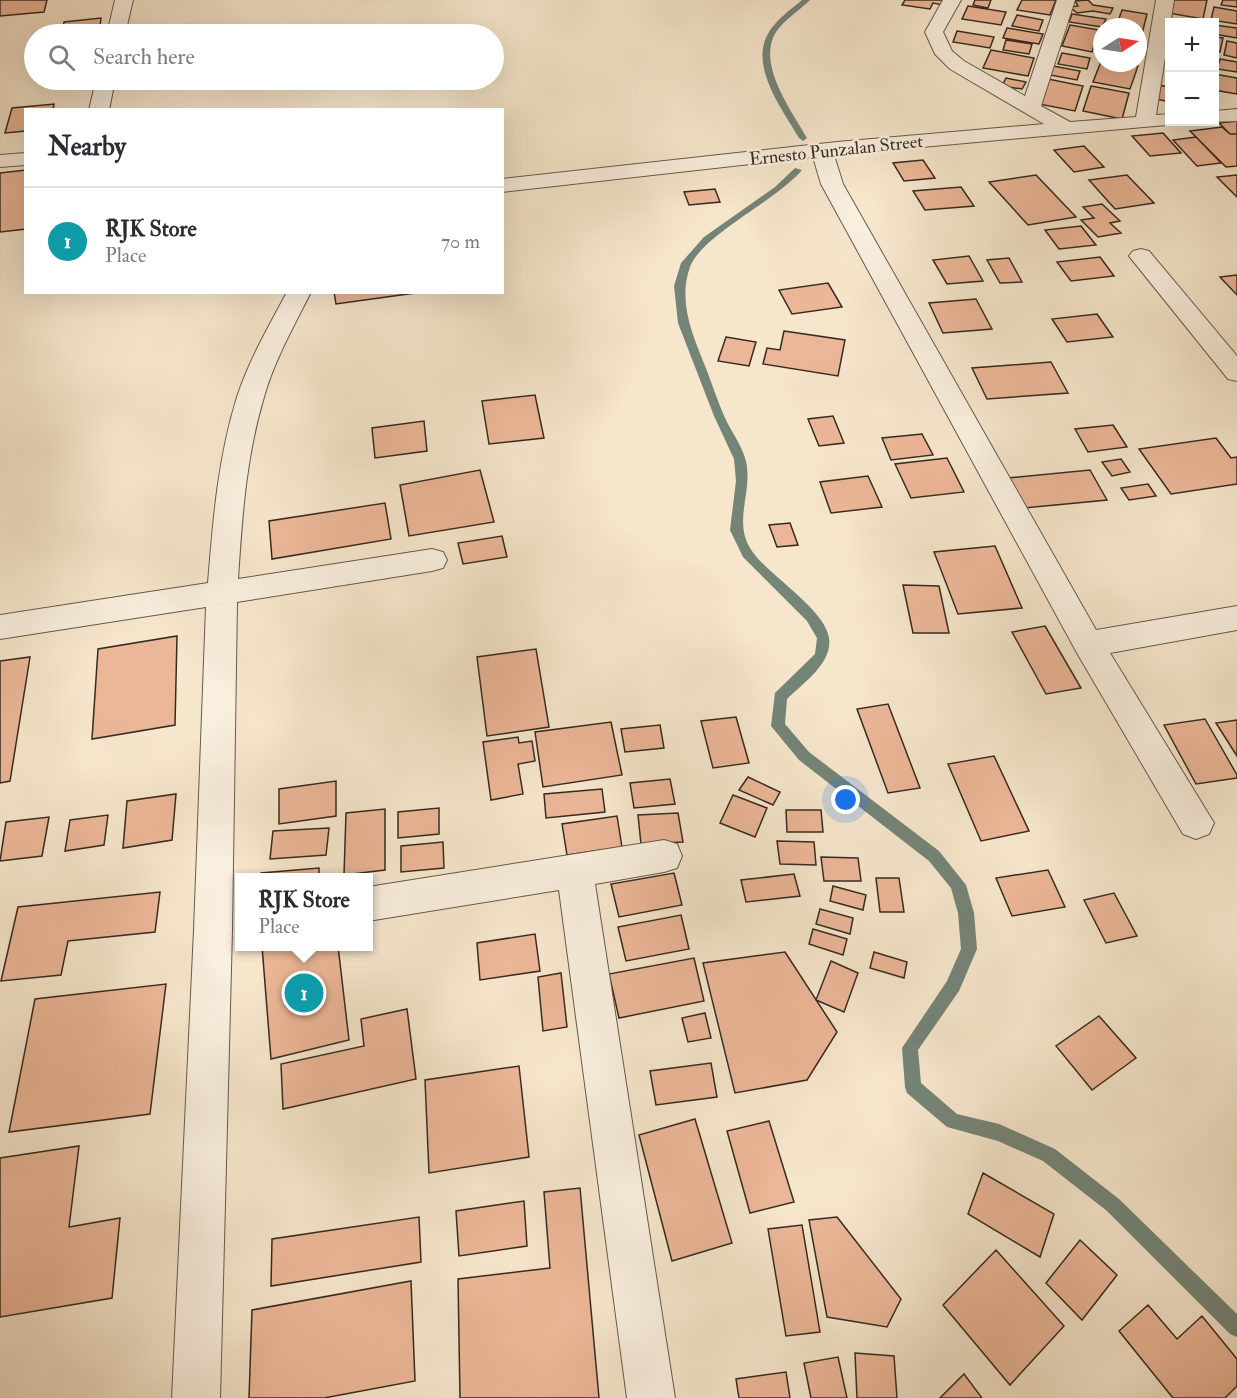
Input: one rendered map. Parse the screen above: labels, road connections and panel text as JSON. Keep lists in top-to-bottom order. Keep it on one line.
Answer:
{"streets":{"street":["Ernesto Punzalan Street"]},"north":"right","page":{"map_buttons":["+","−"],"search":"Search here","heading":"Nearby","list":[{"mark":"1","name":"RJK Store","note":"Place","value":"70 m"}],"popup":["RJK Store","Place"],"pins":"1"}}
